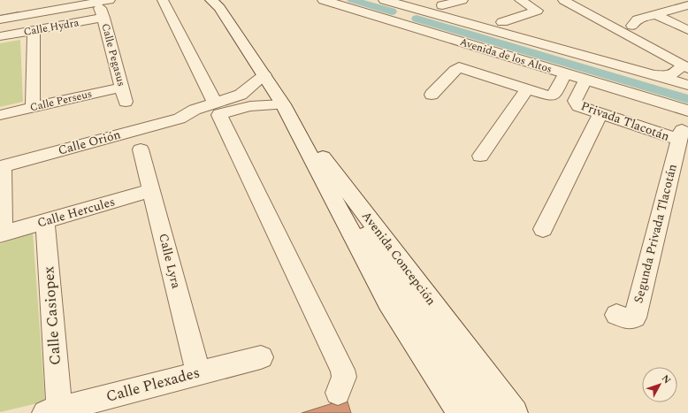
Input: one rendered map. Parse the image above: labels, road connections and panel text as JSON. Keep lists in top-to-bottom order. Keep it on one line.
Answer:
{"streets":{"main road":["Avenida de los Altos","Avenida Concepción"],"street":["Calle Hydra","Calle Pegasus","Calle Perseus","Privada Tlacotán","Calle Orión","Calle Hercules","Segunda Privada Tlacotán","Calle Lyra","Calle Casiopex","Calle Plexades"]},"crossings":[["Calle Hydra","Calle Pegasus"],["Calle Pegasus","Calle Perseus"],["Avenida de los Altos","Privada Tlacotán"],["Privada Tlacotán","Segunda Privada Tlacotán"],["Calle Orión","Avenida Concepción"],["Calle Hercules","Calle Lyra"],["Calle Hercules","Calle Casiopex"],["Calle Lyra","Calle Plexades"],["Calle Casiopex","Calle Plexades"]],"north":"top right"}
